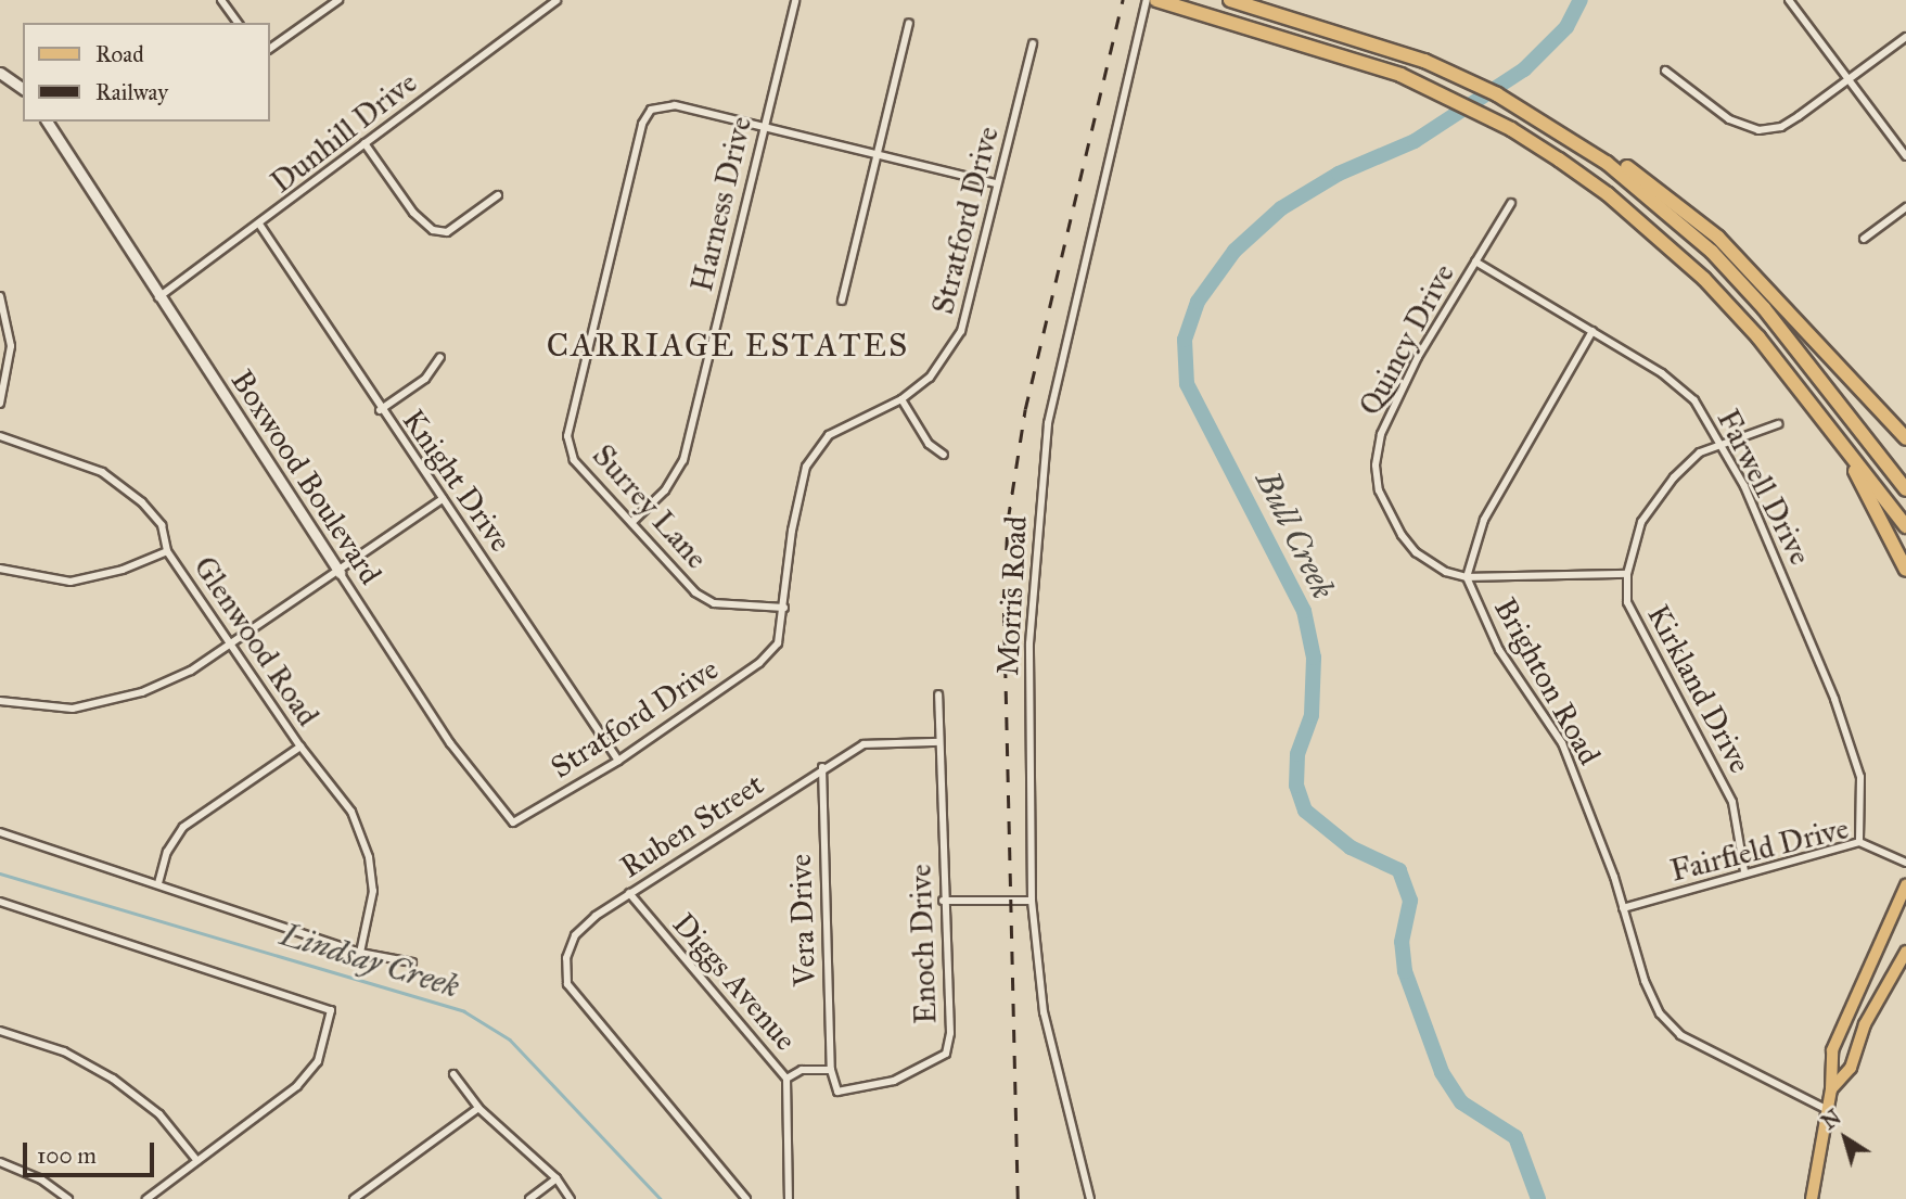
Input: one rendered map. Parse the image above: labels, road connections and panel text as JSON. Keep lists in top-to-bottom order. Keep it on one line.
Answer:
{"streets":{"street":["Dunhill Drive","Harness Drive","Stratford Drive","Quincy Drive","Boxwood Boulevard","Knight Drive","Farwell Drive","Surrey Lane","Morris Road","Glenwood Road","Brighton Road","Kirkland Drive","Ruben Street","Fairfield Drive","Vera Drive","Enoch Drive","Diggs Avenue"]},"crossings":[["Dunhill Drive","Boxwood Boulevard"],["Dunhill Drive","Knight Drive"],["Harness Drive","Surrey Lane"],["Stratford Drive","Boxwood Boulevard"],["Stratford Drive","Knight Drive"],["Stratford Drive","Surrey Lane"],["Quincy Drive","Farwell Drive"],["Quincy Drive","Brighton Road"],["Quincy Drive","Kirkland Drive"],["Farwell Drive","Brighton Road"],["Farwell Drive","Kirkland Drive"],["Farwell Drive","Fairfield Drive"],["Brighton Road","Fairfield Drive"],["Kirkland Drive","Fairfield Drive"],["Ruben Street","Vera Drive"],["Ruben Street","Enoch Drive"],["Ruben Street","Diggs Avenue"],["Vera Drive","Enoch Drive"]],"districts":["CARRIAGE ESTATES"],"water":["Bull Creek","Lindsay Creek"],"legend":["Road","Railway"],"scale_bar":"100 m","north":"top left"}
